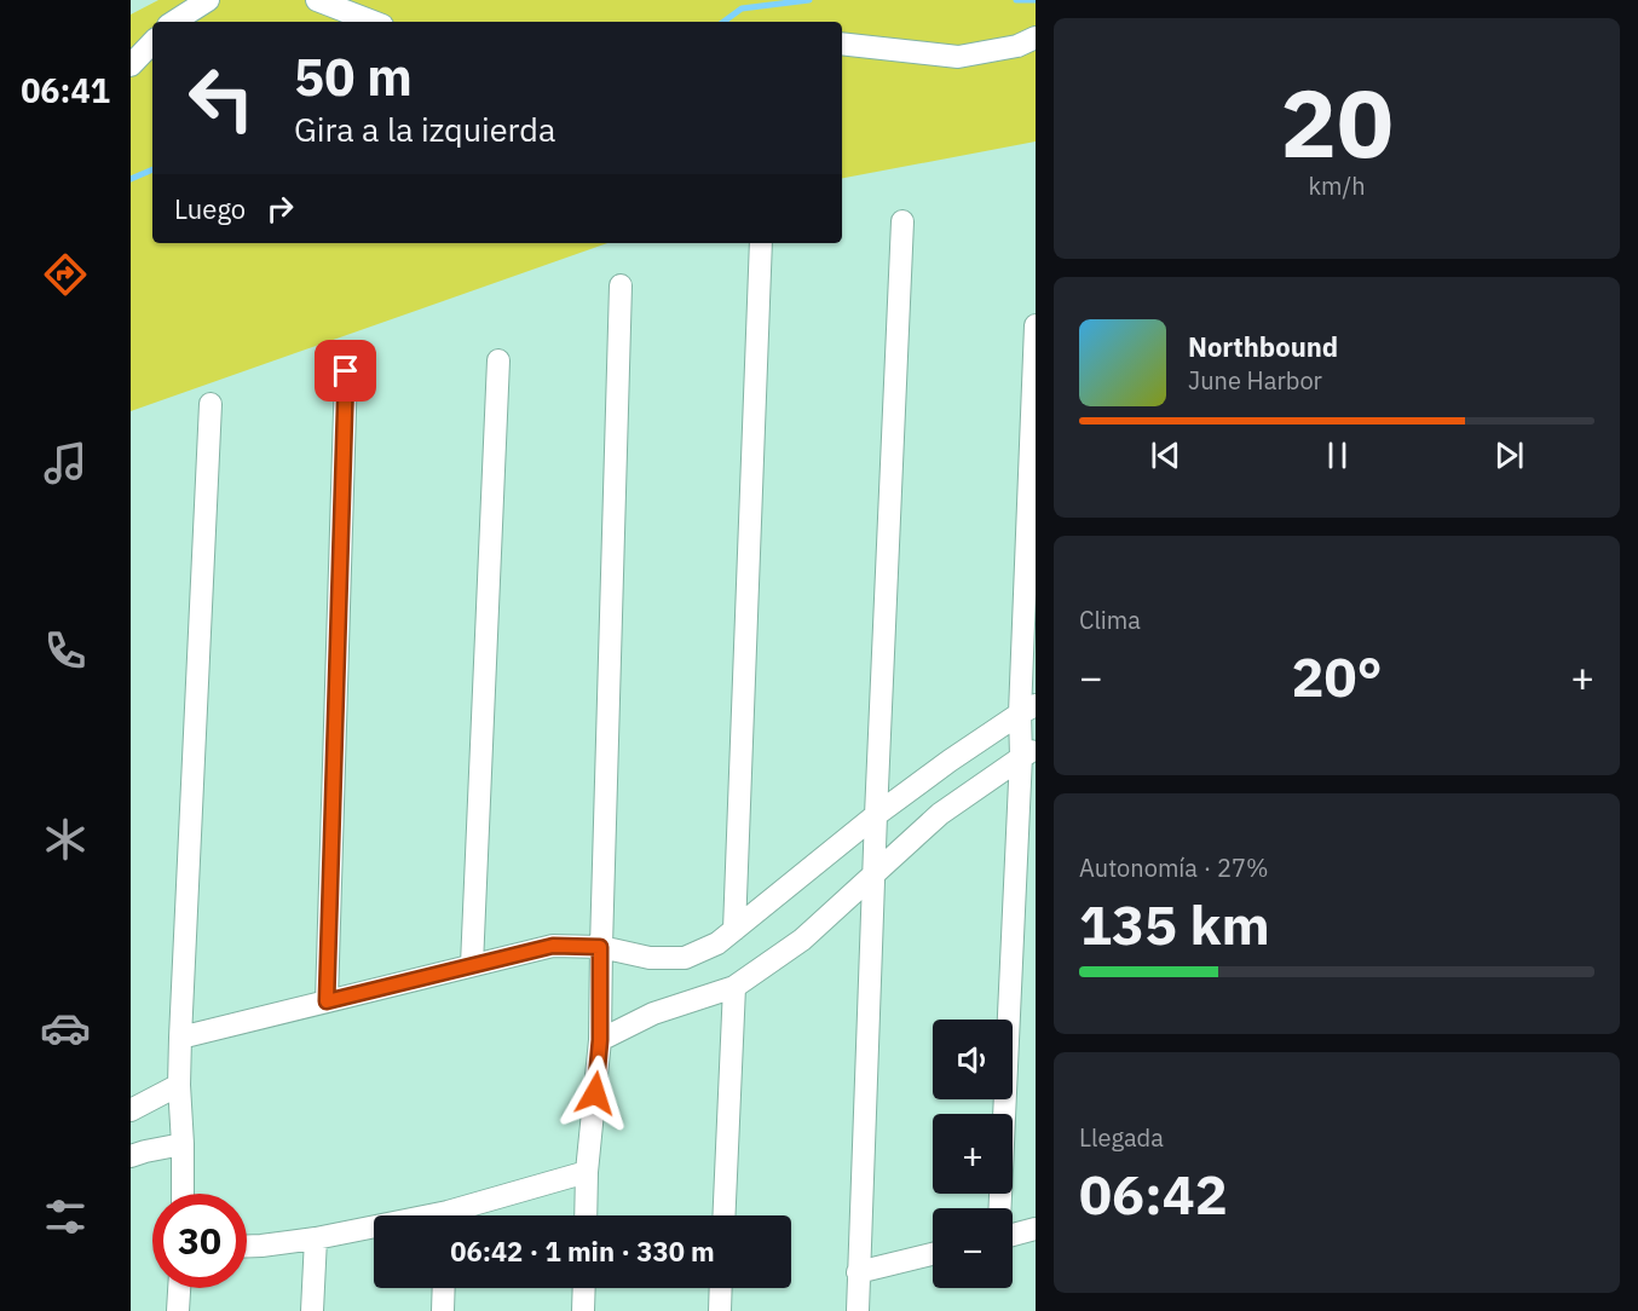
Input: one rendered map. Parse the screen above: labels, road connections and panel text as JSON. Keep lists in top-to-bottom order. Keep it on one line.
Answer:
{"page":{"tabs":"06:41","tile":[["20","km/h"],"Clima",["Autonomía · 27%","135 km"],["Llegada","06:42"]],"turn":["50 m","Gira a la izquierda"],"then":"Luego","song":["Northbound","June Harbor"],"heat":["−","20°","+"],"map_buttons":["+","−"],"limit":"30","trip":"06:42 · 1 min · 330 m"}}
